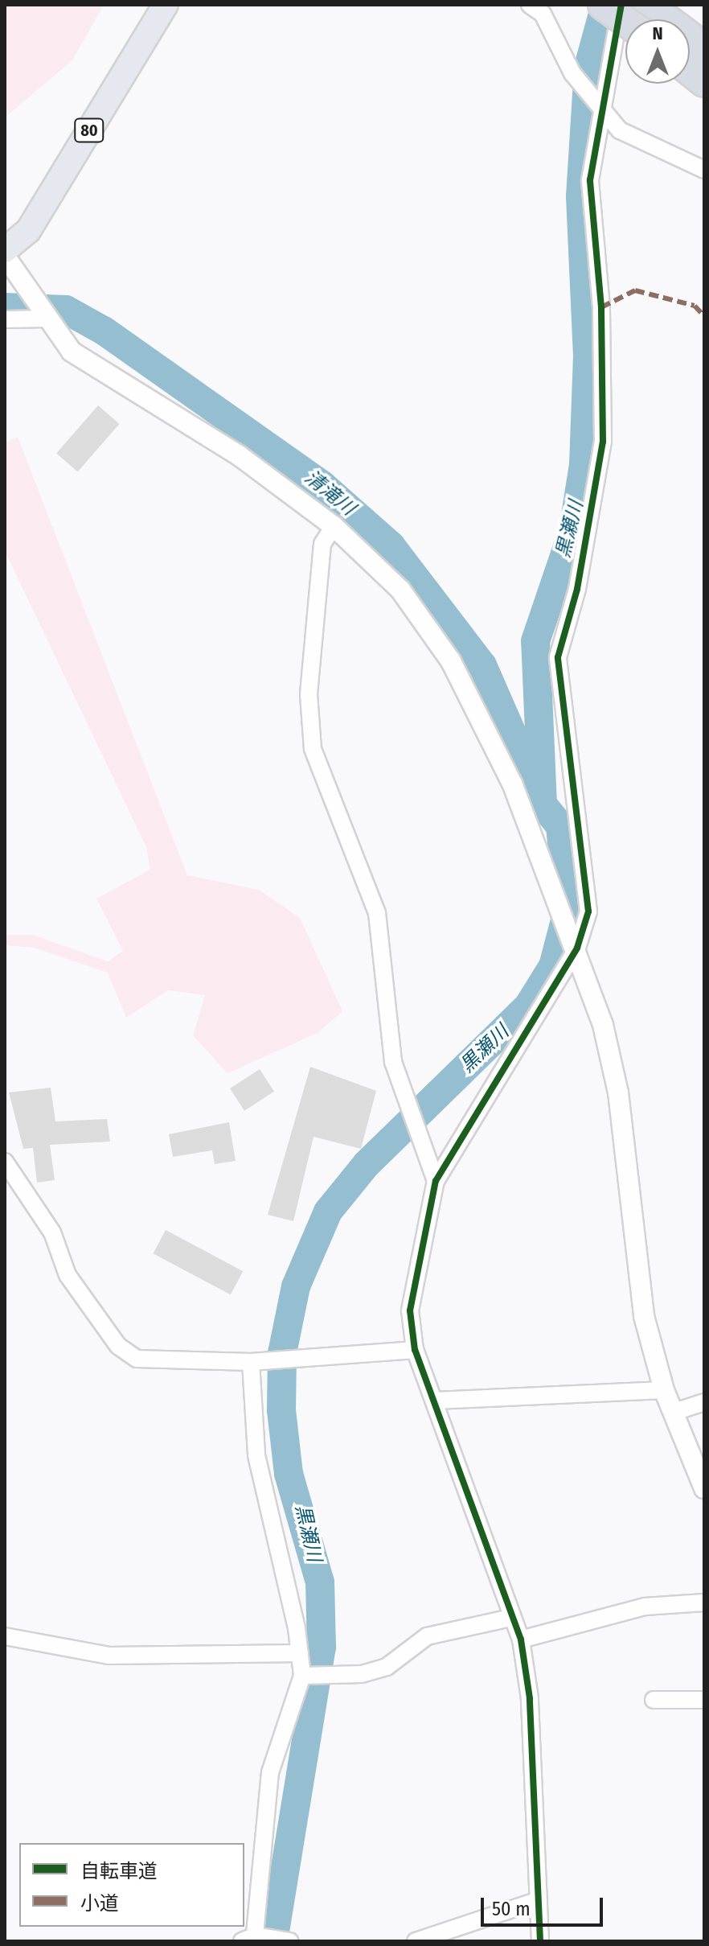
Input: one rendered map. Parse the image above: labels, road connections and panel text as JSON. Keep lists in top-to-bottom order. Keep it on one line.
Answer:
{"streets":{"main road":["80"]},"water":["清滝川","黒瀬川"],"legend":["自転車道","小道"],"scale_bar":"50 m","north":"top"}
